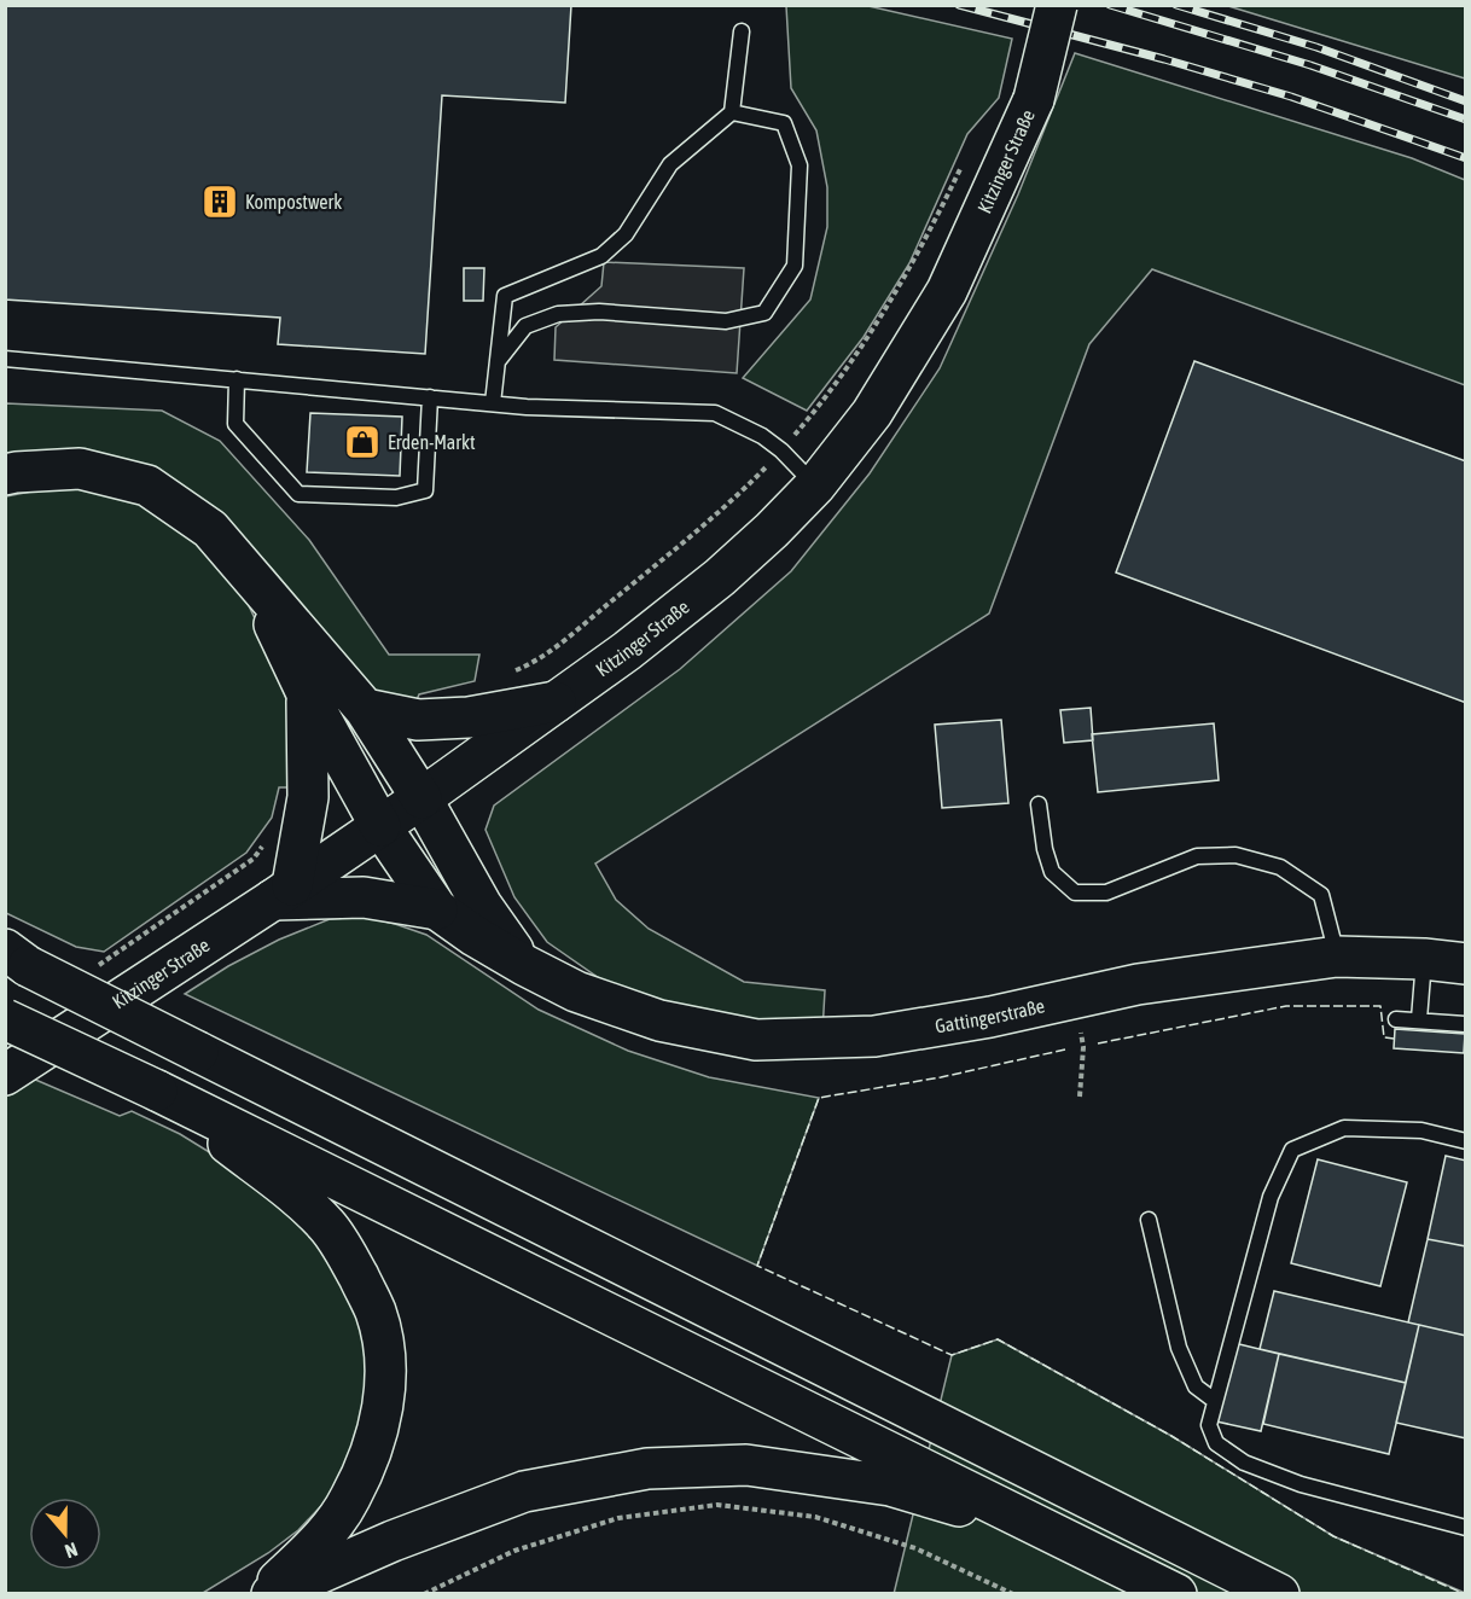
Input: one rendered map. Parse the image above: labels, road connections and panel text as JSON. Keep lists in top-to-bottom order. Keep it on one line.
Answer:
{"streets":{"main road":["Kitzinger Straße","Gattingerstraße"]},"crossings":[["Kitzinger Straße","Gattingerstraße"]],"places":{"building":["Kompostwerk"],"shop":["Erden-Markt"]},"north":"bottom"}
